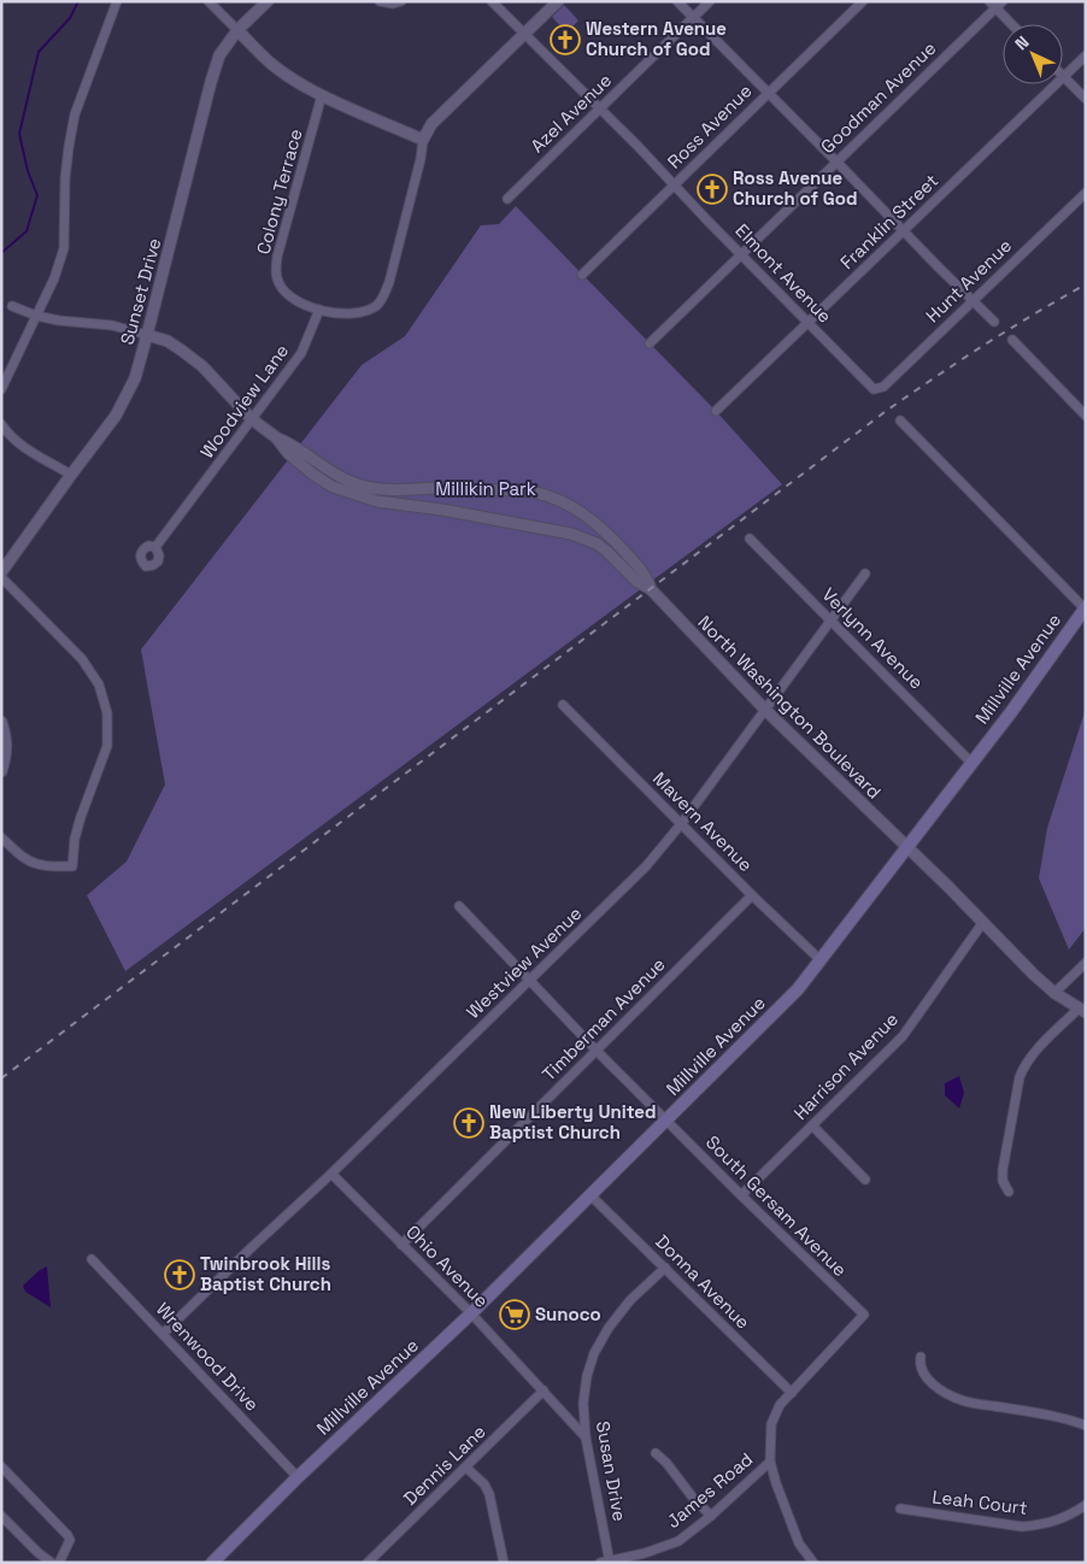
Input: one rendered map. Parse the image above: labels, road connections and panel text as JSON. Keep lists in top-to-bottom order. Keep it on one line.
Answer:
{"streets":{"main road":["Millville Avenue"],"street":["Goodman Avenue","Azel Avenue","Ross Avenue","Colony Terrace","Franklin Street","Elmont Avenue","Hunt Avenue","Sunset Drive","Woodview Lane","Verlynn Avenue","North Washington Boulevard","Mavern Avenue","Westview Avenue","Timberman Avenue","Harrison Avenue","South Gersam Avenue","Ohio Avenue","Donna Avenue","Wrenwood Drive","Dennis Lane","Susan Drive","James Road","Leah Court"]},"crossings":[["Goodman Avenue","Elmont Avenue"],["Azel Avenue","Elmont Avenue"],["Ross Avenue","Elmont Avenue"],["Colony Terrace","Woodview Lane"],["Franklin Street","Elmont Avenue"],["Elmont Avenue","Hunt Avenue"],["Sunset Drive","North Washington Boulevard"],["Woodview Lane","North Washington Boulevard"],["Verlynn Avenue","Millville Avenue"],["Verlynn Avenue","Westview Avenue"],["Millville Avenue","North Washington Boulevard"],["Millville Avenue","Mavern Avenue"],["Millville Avenue","South Gersam Avenue"],["Millville Avenue","Ohio Avenue"],["Millville Avenue","Donna Avenue"],["Millville Avenue","Wrenwood Drive"],["North Washington Boulevard","Westview Avenue"],["North Washington Boulevard","Harrison Avenue"],["Mavern Avenue","Westview Avenue"],["Mavern Avenue","Timberman Avenue"],["Westview Avenue","South Gersam Avenue"],["Westview Avenue","Ohio Avenue"],["Westview Avenue","Wrenwood Drive"],["Timberman Avenue","South Gersam Avenue"],["Timberman Avenue","Ohio Avenue"],["Harrison Avenue","South Gersam Avenue"],["South Gersam Avenue","Donna Avenue"],["Ohio Avenue","Dennis Lane"],["Ohio Avenue","Susan Drive"],["Donna Avenue","Susan Drive"],["Susan Drive","James Road"]],"parks":["Millikin Park"],"places":{"church":["Western Avenue Church of God","Ross Avenue Church of God","New Liberty United Baptist Church","Twinbrook Hills Baptist Church"],"supermarket":["Sunoco"]},"north":"top left"}
